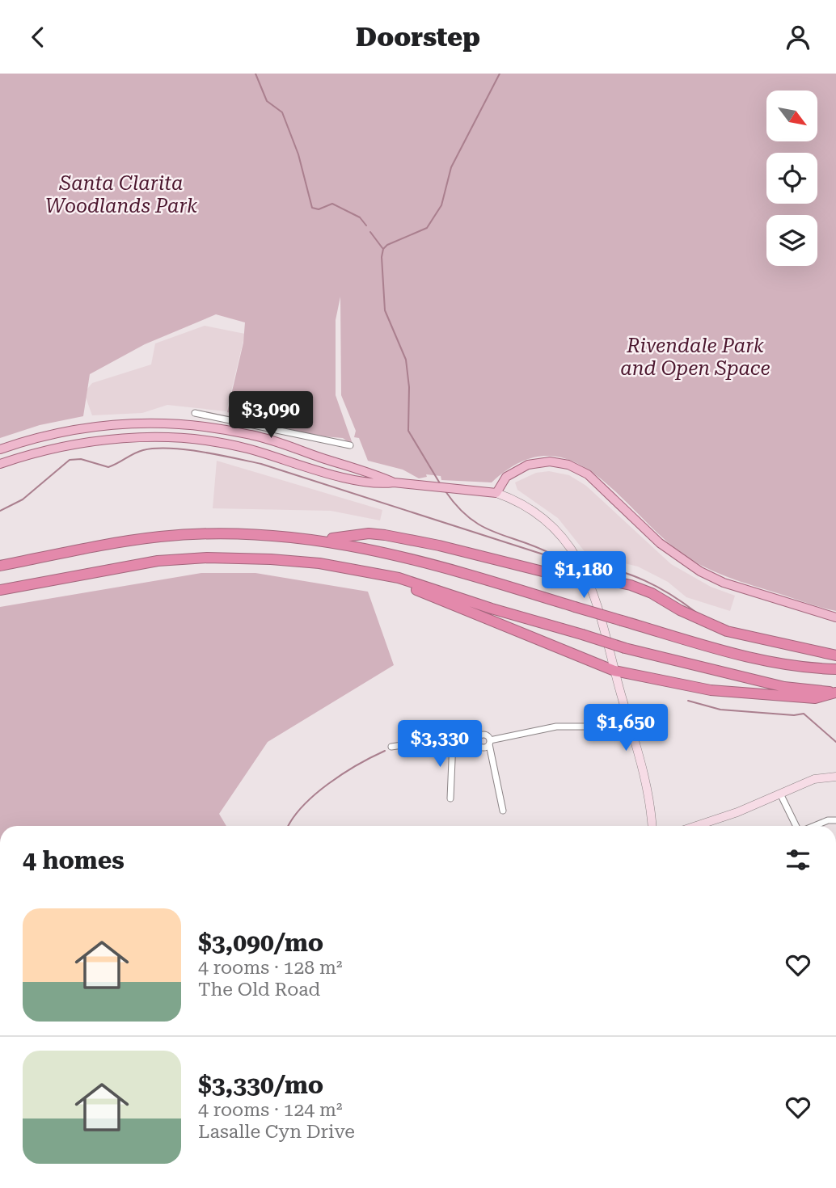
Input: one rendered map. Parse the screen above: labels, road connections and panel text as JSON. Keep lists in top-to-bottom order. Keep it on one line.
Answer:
{"parks":["Santa Clarita Woodlands Park","Rivendale Park and Open Space"],"north":"bottom right","page":{"header":"Doorstep","price":["$3,090","$1,180","$1,650","$3,330"],"heading":"4 homes","list":[{"name":"$3,090/mo","note":"4 rooms · 128 m² · The Old Road"},{"name":"$3,330/mo","note":"4 rooms · 124 m² · Lasalle Cyn Drive"}]}}
